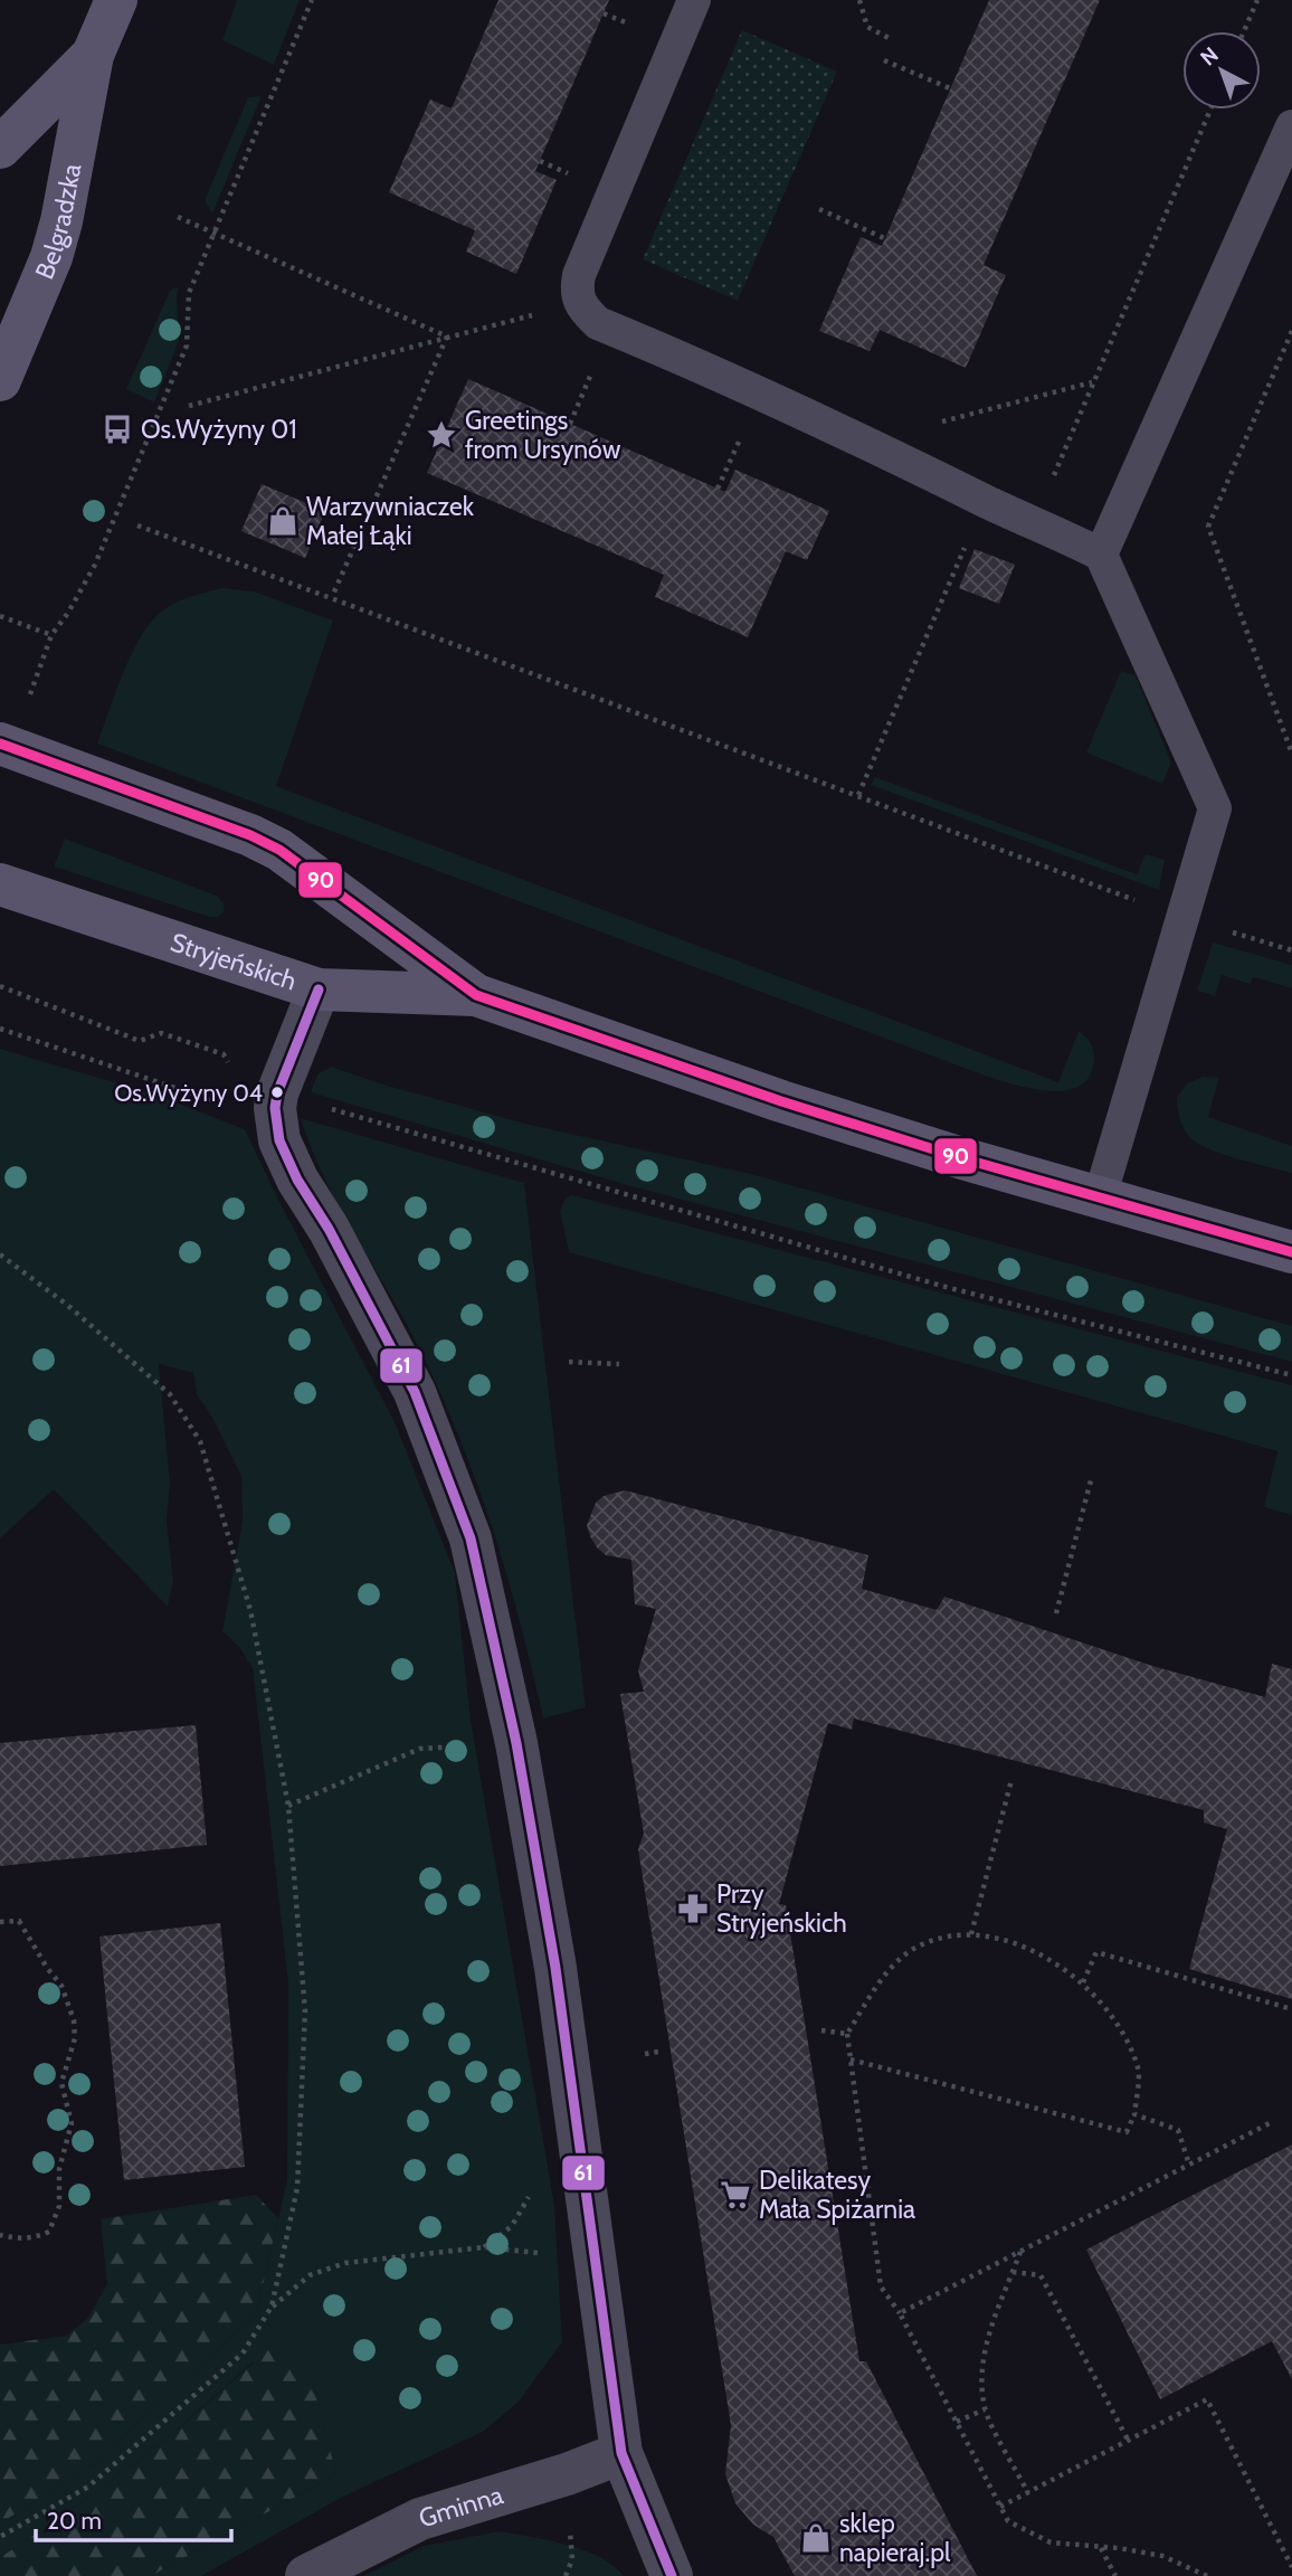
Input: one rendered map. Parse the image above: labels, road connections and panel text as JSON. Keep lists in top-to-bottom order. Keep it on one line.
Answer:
{"streets":{"street":["Belgradzka","Stryjeńskich","Gminna"]},"places":{"bus stop":["Os.Wyżyny 01"],"place":["Greetings from Ursynów"],"shop":["Warzywniaczek Małej Łąki","sklep napieraj.pl"],"other":["Os.Wyżyny 04"],"pharmacy":["Przy Stryjeńskich"],"supermarket":["Delikatesy Mała Spiżarnia"]},"lines":["transit line 90","transit line 61"],"scale_bar":"20 m","north":"top left"}
